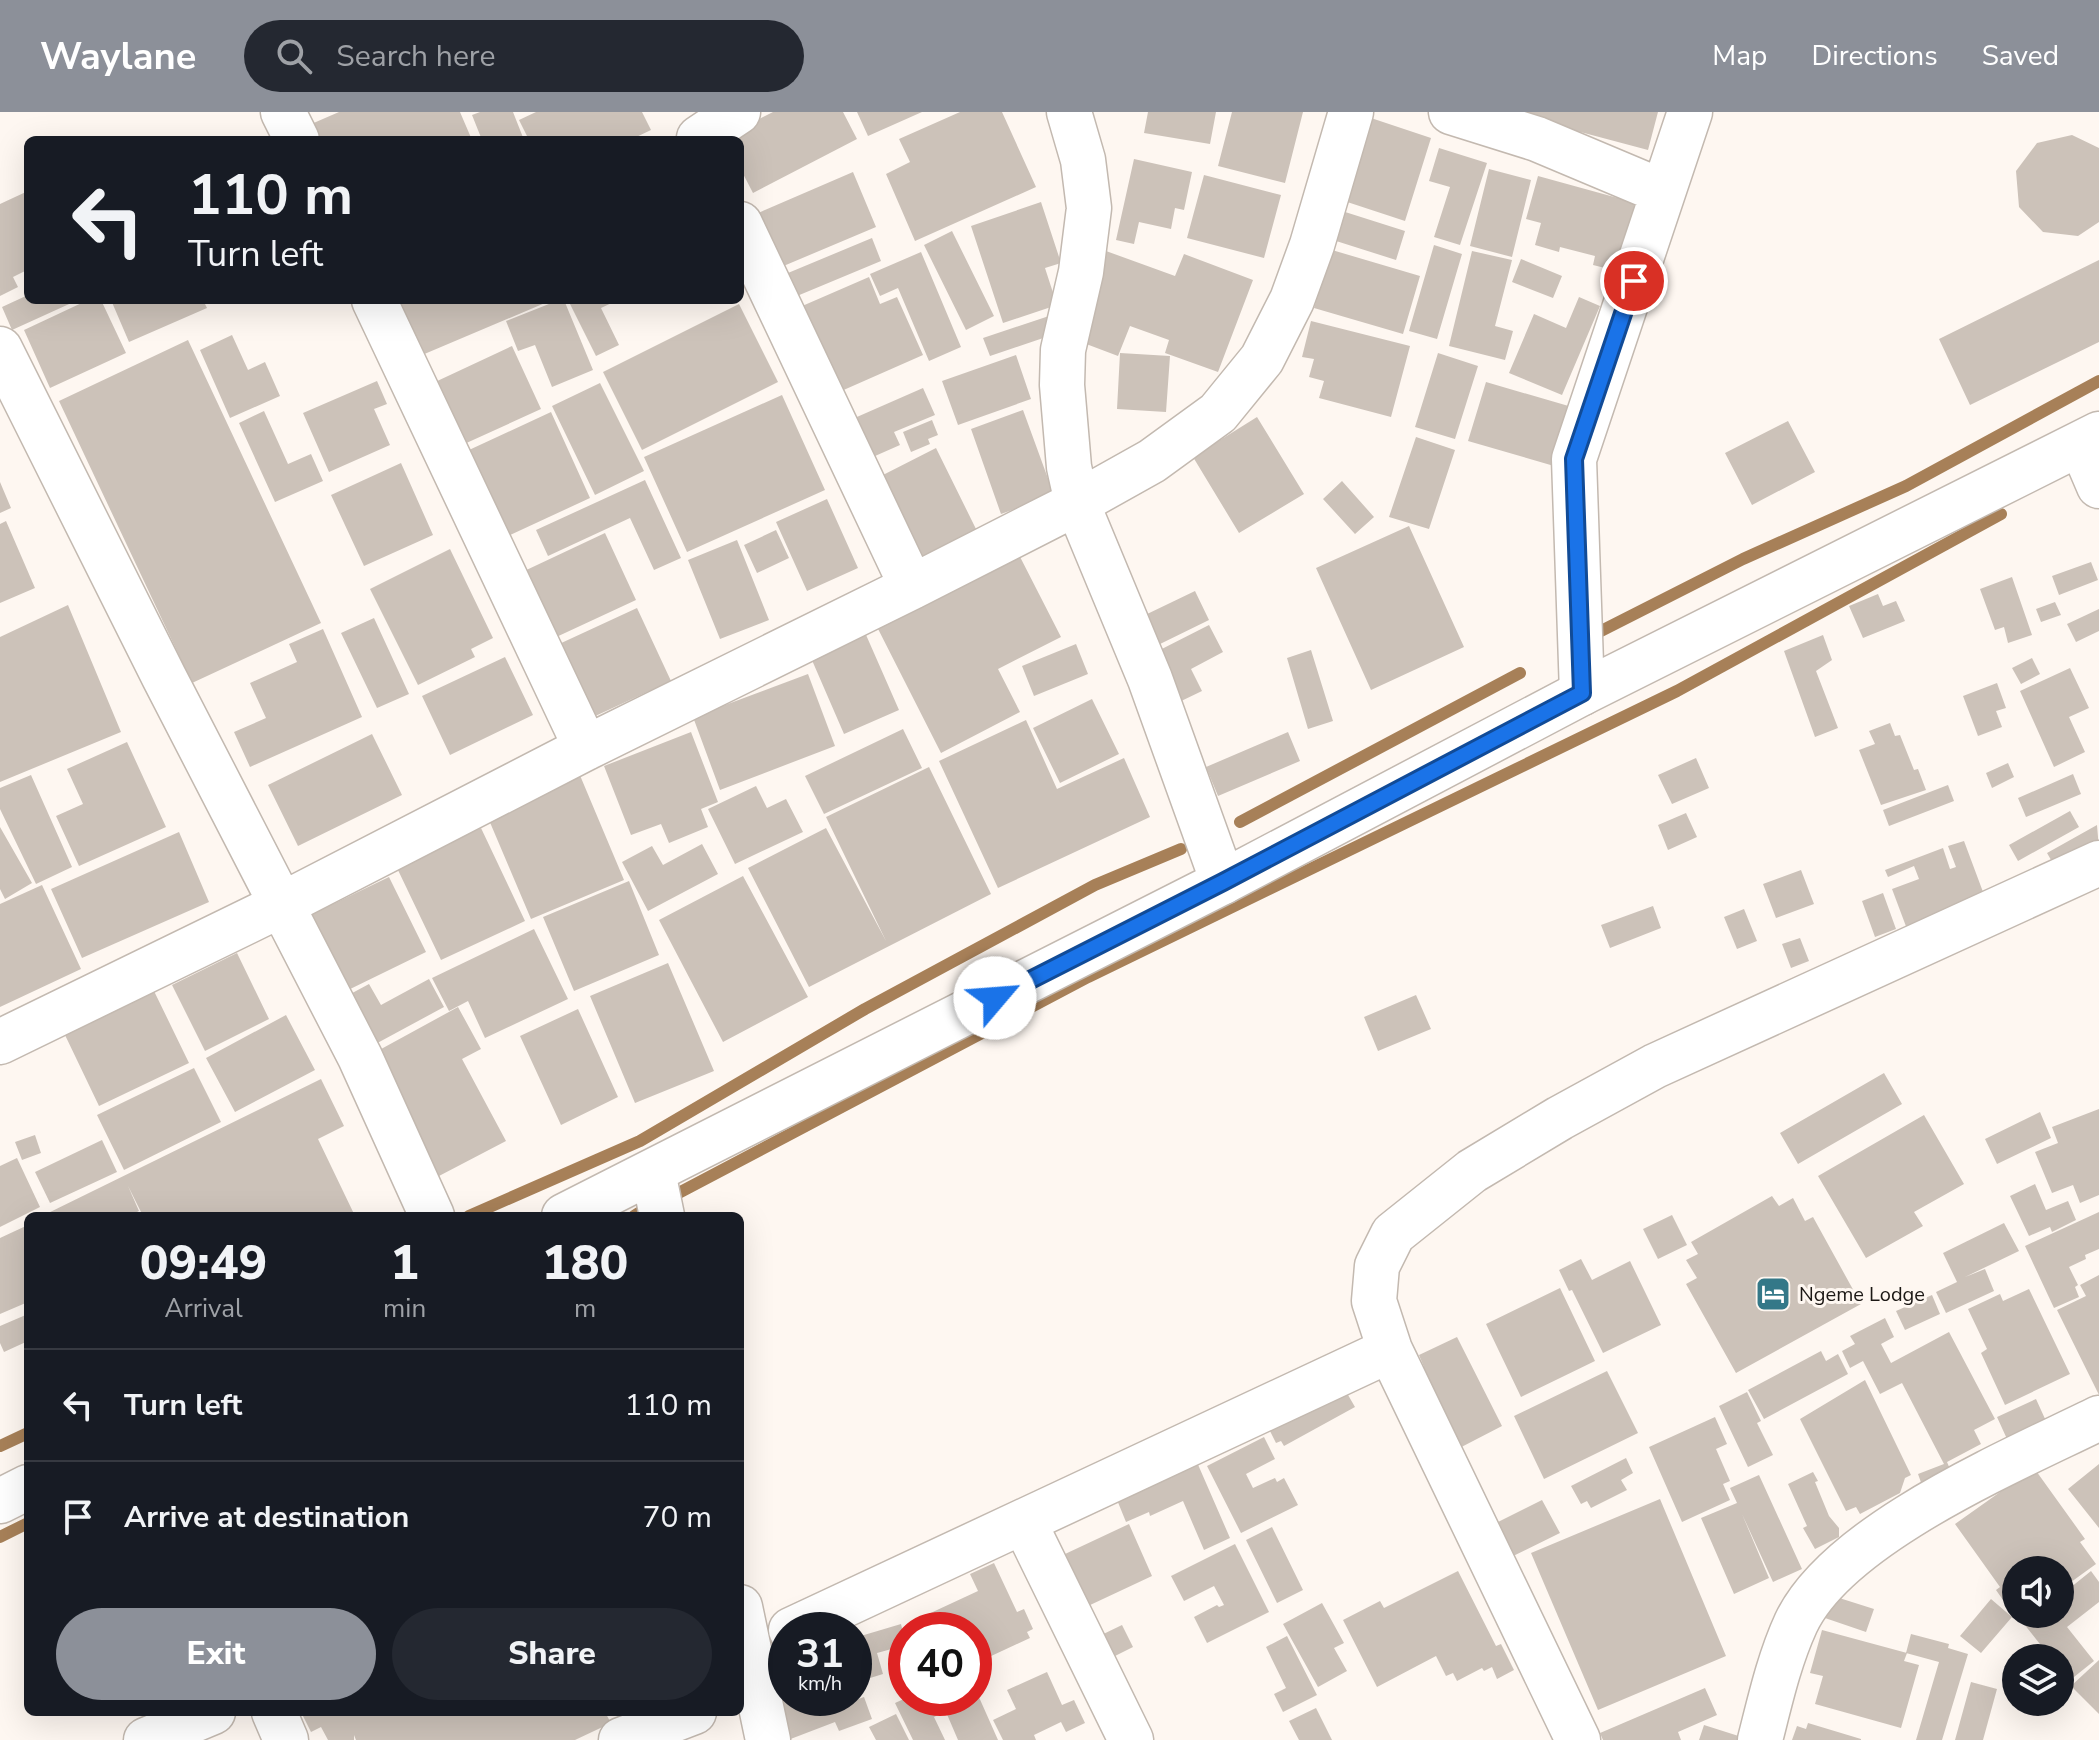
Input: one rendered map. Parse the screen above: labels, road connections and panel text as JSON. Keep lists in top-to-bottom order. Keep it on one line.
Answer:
{"places":{"hotel":["Ngeme Lodge"]},"page":{"header":"Waylane","search":"Search here","nav":["Map","Directions","Saved"],"turn":["110 m","Turn left"],"eta":["09:49","Arrival","1","min","180","m"],"list":[{"name":"Turn left","value":"110 m"},{"name":"Arrive at destination","value":"70 m"}],"buttons":["Exit","Share"],"speed":"31 km/h","limit":"40"}}
